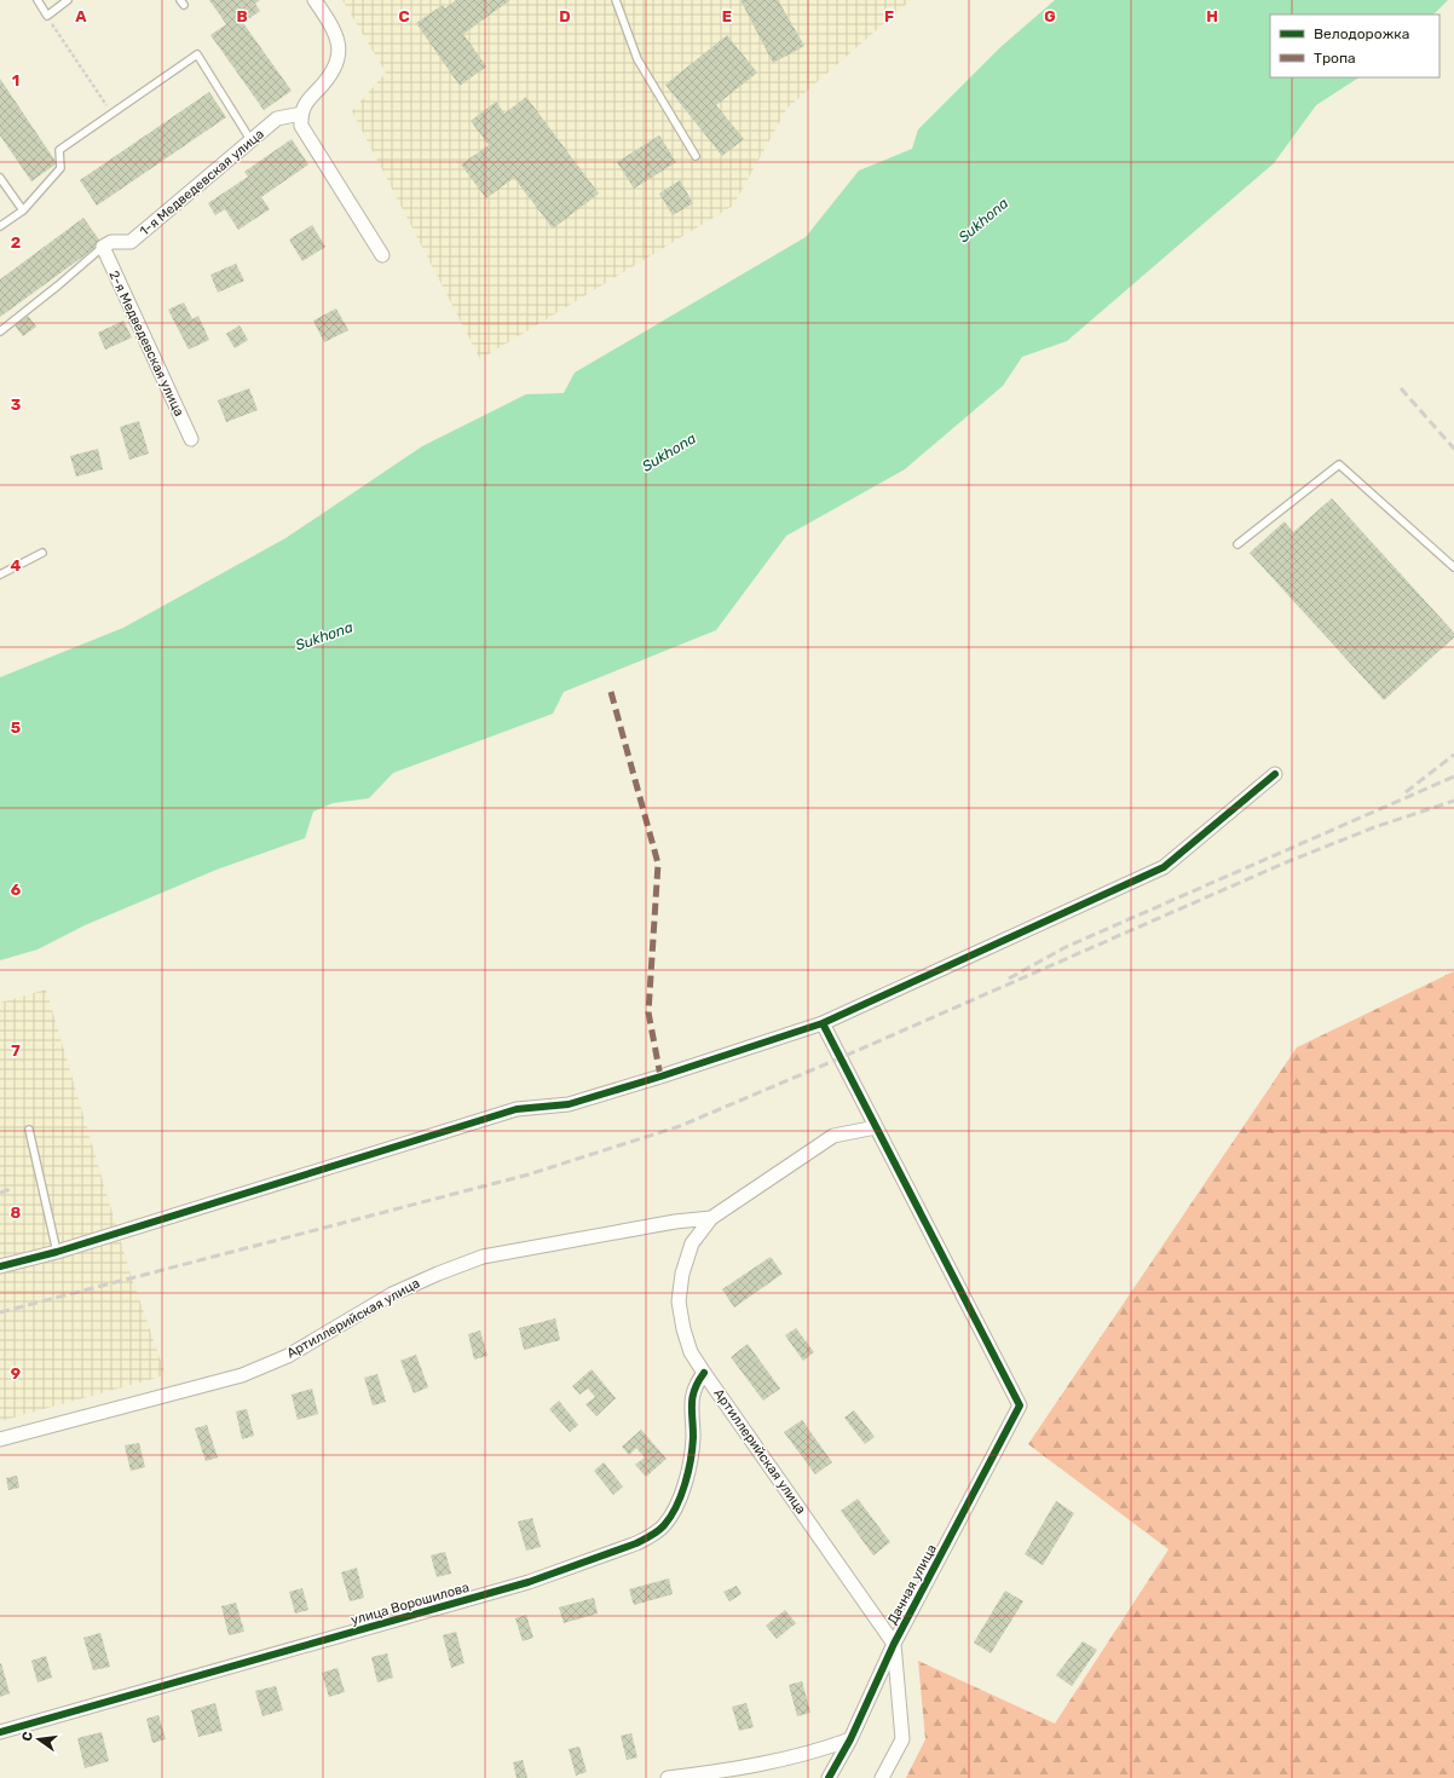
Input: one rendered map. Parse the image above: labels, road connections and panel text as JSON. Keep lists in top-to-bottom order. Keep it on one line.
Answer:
{"streets":{"street":["1-я Медведевская улица","2-я Медведевская улица","Артиллерийская улица","Дачная улица","улица Ворошилова"]},"crossings":[["1-я Медведевская улица","2-я Медведевская улица"],["Артиллерийская улица","Дачная улица"],["Артиллерийская улица","улица Ворошилова"]],"water":["Sukhona"],"legend":["Велодорожка","Тропа"],"north":"left","grid":{"columns":["A","B","C","D","E","F","G","H"],"rows":["1","2","3","4","5","6","7","8","9"]}}
